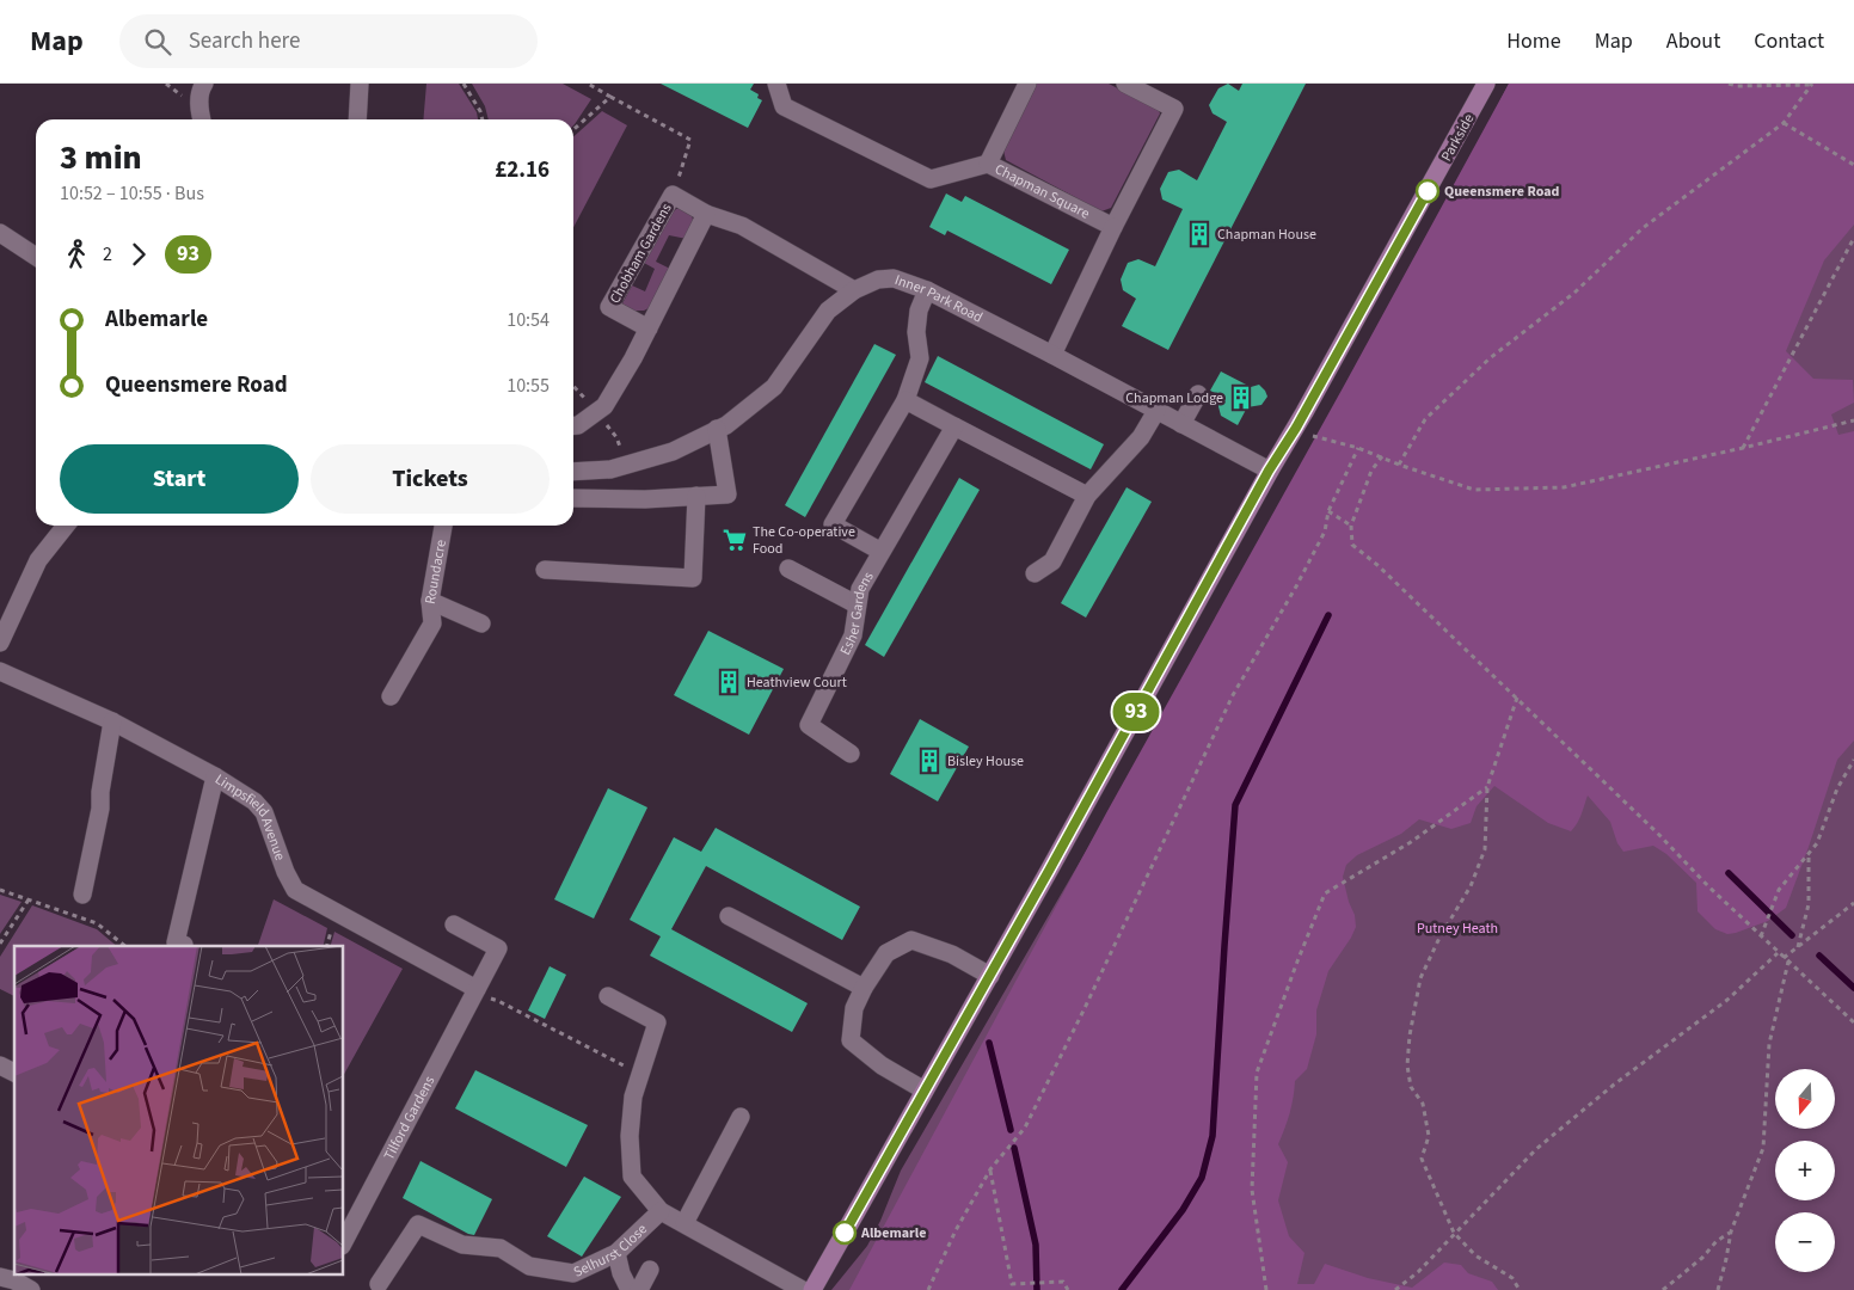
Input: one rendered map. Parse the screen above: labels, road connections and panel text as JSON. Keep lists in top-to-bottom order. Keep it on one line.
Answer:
{"streets":{"main road":["Parkside"],"street":["Chapman Square","Chobham Gardens","Inner Park Road","Roundacre","Esher Gardens","Limpsfield Avenue","Tilford Gardens","Selhurst Close"]},"crossings":[["Parkside","Inner Park Road"],["Chobham Gardens","Inner Park Road"],["Inner Park Road","Esher Gardens"],["Limpsfield Avenue","Tilford Gardens"]],"parks":["Putney Heath"],"places":{"other":["Queensmere Road","Albemarle"],"building":["Chapman House","Chapman Lodge","Heathview Court","Bisley House"],"supermarket":["The Co-operative Food"]},"lines":["bus line 93"],"north":"bottom","page":{"header":"Map","search":"Search here","nav":["Home","Map","About","Contact"],"on_map":"93","heading":["3 min","10:52 – 10:55 · Bus","£2.16"],"legs":["2","93"],"list":[{"name":"Albemarle","value":"10:54"},{"name":"Queensmere Road","value":"10:55"}],"buttons":["Start","Tickets"],"map_buttons":["+","−"]}}
